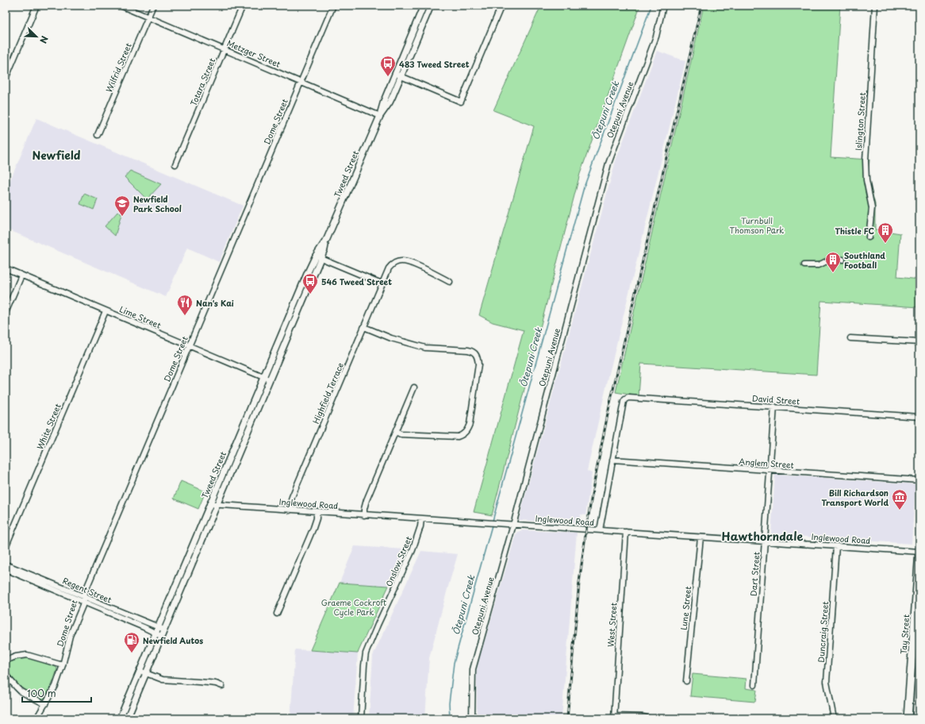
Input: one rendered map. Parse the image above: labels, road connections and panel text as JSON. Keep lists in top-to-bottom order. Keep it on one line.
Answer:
{"streets":{"highway":["Tay Street"],"main road":["Tweed Street"],"street":["Metzger Street","Wilfrid Street","Totara Street","Otepuni Avenue","Dome Street","Islington Street","Lime Street","Highfield Terrace","David Street","White Street","Anglem Street","Inglewood Road","Onslow Street","Dart Street","Regent Street","Lune Street","West Street","Duncraig Street"]},"crossings":[["Metzger Street","Wilfrid Street"],["Metzger Street","Totara Street"],["Metzger Street","Dome Street"],["Metzger Street","Tweed Street"],["Otepuni Avenue","Inglewood Road"],["Dome Street","Lime Street"],["Dome Street","Regent Street"],["Tweed Street","Lime Street"],["Tweed Street","Inglewood Road"],["Tweed Street","Regent Street"],["Lime Street","White Street"],["Highfield Terrace","Inglewood Road"],["David Street","Anglem Street"],["David Street","Dart Street"],["Anglem Street","Dart Street"],["Inglewood Road","Onslow Street"],["Inglewood Road","Dart Street"],["Inglewood Road","Lune Street"],["Inglewood Road","West Street"],["Inglewood Road","Duncraig Street"],["Inglewood Road","Tay Street"]],"districts":["Newfield","Hawthorndale"],"water":["Ōtepuni Creek"],"parks":["Turnbull Thomson Park","Graeme Cockroft Cycle Park"],"places":{"bus stop":["483 Tweed Street","546 Tweed Street"],"school or university":["Newfield Park School"],"building":["Thistle FC","Southland Football"],"restaurant":["Nan's Kai"],"museum":["Bill Richardson Transport World"],"fuel station":["Newfield Autos"]},"scale_bar":"100 m","north":"bottom right"}
